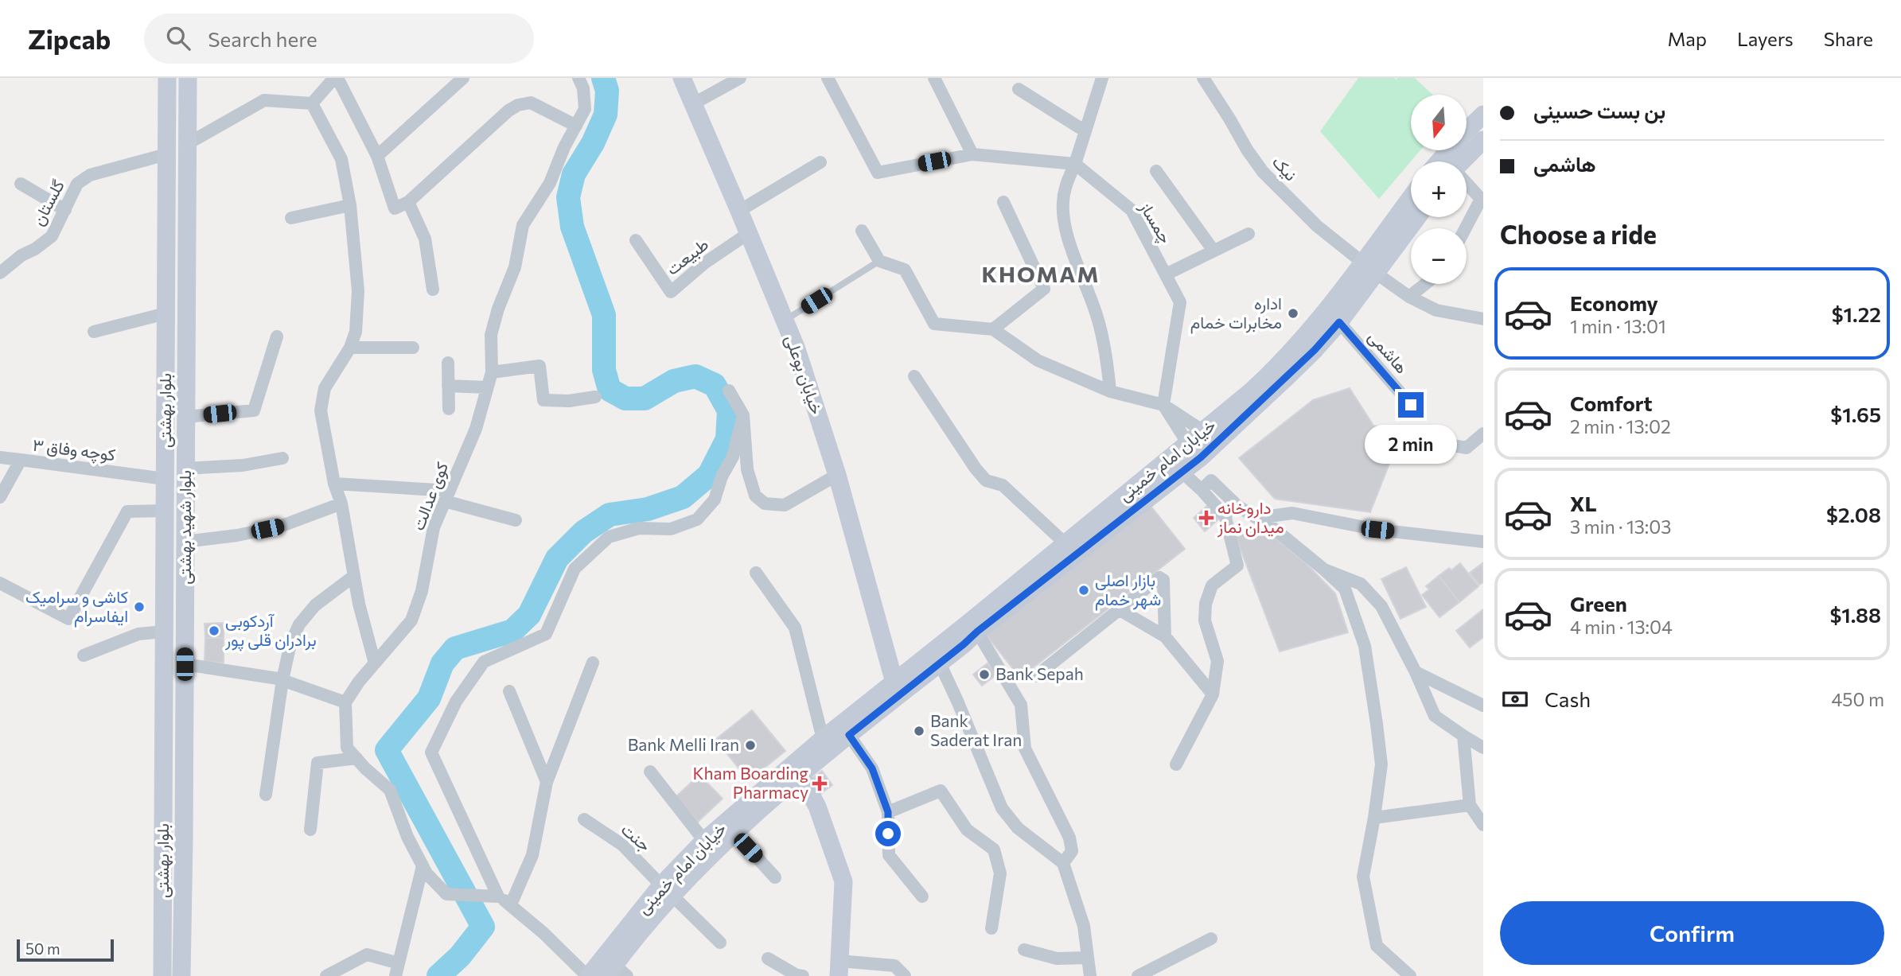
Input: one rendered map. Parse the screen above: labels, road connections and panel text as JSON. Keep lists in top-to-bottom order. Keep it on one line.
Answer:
{"streets":{"main road":["خیابان بوعلی","بلوار بهشتی","خیابان امام خمینی","بلوار شهید بهشتی"],"street":["نیک","گلستان","چمساز","طبيعت","هاشمی","کوچه وفاق ۳","کوی عدالت","جنت"]},"crossings":[["نیک","خیابان امام خمینی"],["گلستان","بلوار بهشتی"],["طبيعت","خیابان بوعلی"],["هاشمی","خیابان امام خمینی"],["خیابان بوعلی","خیابان امام خمینی"],["بلوار بهشتی","کوچه وفاق ۳"],["خیابان امام خمینی","جنت"]],"districts":["KHOMAM"],"places":{"other":["اداره مخابرات خمام","بازار اصلی شهر خمام","کاشی و سرامیک ایفاسرام","آردکوبی برادران قلی پور","Bank Sepah","Bank Saderat Iran","Bank Melli Iran"],"health":["داروخانه میدان نماز","Kham Boarding Pharmacy"]},"scale_bar":"50 m","north":"bottom","page":{"header":"Zipcab","search":"Search here","nav":["Map","Layers","Share"],"banner":["بن بست حسینی","هاشمی"],"map_buttons":["+","−"],"heading":"Choose a ride","list":[{"name":"Economy","note":"1 min · 13:01","value":"$1.22"},{"name":"Comfort","note":"2 min · 13:02","value":"$1.65"},{"name":"XL","note":"3 min · 13:03","value":"$2.08"},{"name":"Green","note":"4 min · 13:04","value":"$1.88"}],"bubble":"2 min","pay":["Cash","450 m"],"buttons":"Confirm","scale":"50 m"}}
